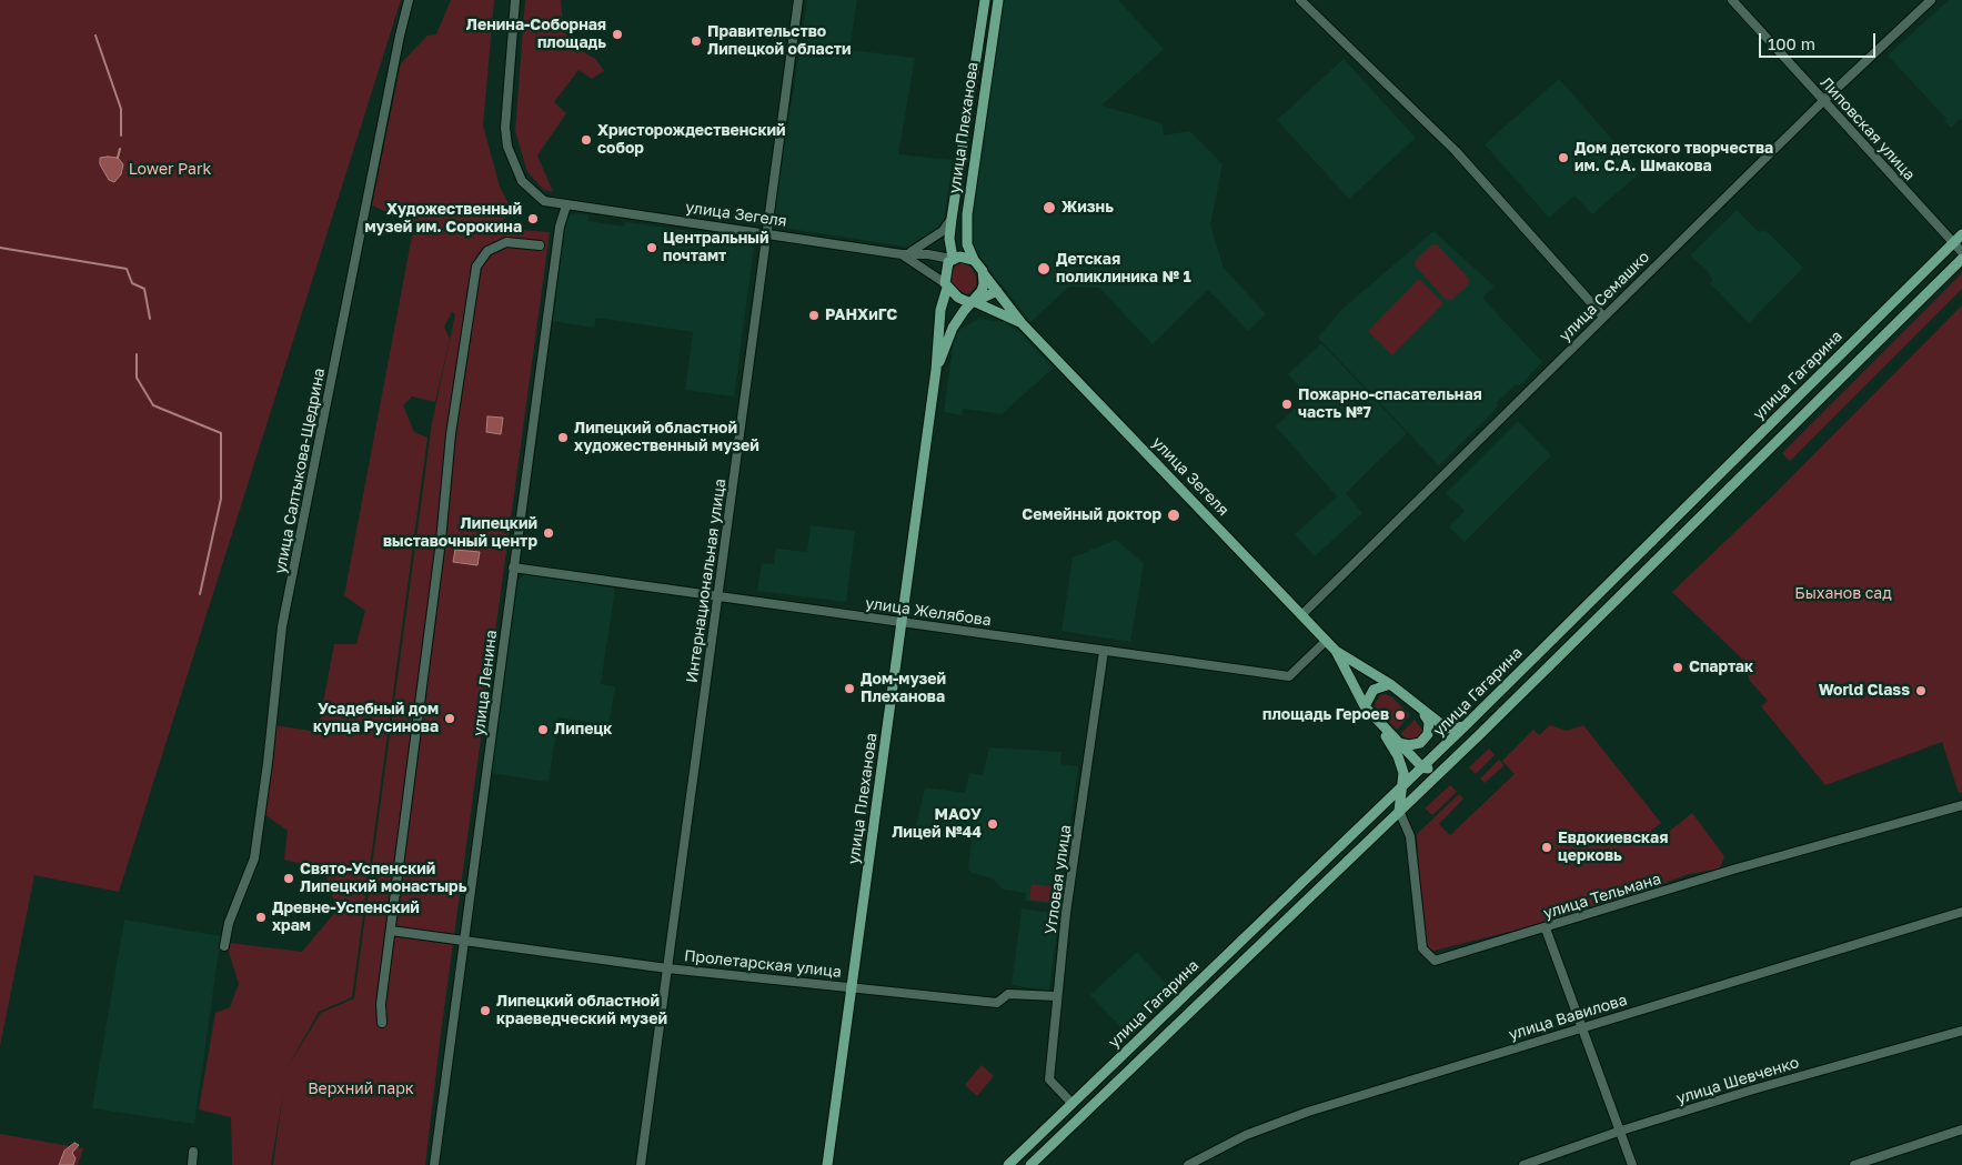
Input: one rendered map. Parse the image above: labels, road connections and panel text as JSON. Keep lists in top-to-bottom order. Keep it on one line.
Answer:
{"streets":{"main road":["улица Плеханова","улица Зегеля","улица Гагарина"],"street":["Липовская улица","улица Семашко","улица Салтыкова-Щедрина","Интернациональная улица","улица Желябова","улица Ленина","Угловая улица","улица Тельмана","Пролетарская улица","улица Вавилова","улица Шевченко"]},"crossings":[["улица Плеханова","улица Зегеля"],["улица Плеханова","улица Желябова"],["улица Плеханова","Пролетарская улица"],["Липовская улица","улица Семашко"],["Липовская улица","улица Гагарина"],["улица Зегеля","улица Семашко"],["улица Зегеля","Интернациональная улица"],["улица Зегеля","улица Желябова"],["улица Зегеля","улица Ленина"],["улица Гагарина","Угловая улица"],["улица Гагарина","улица Тельмана"],["Интернациональная улица","улица Желябова"],["Интернациональная улица","Пролетарская улица"],["улица Желябова","улица Ленина"],["улица Желябова","Угловая улица"],["улица Ленина","Пролетарская улица"],["Угловая улица","Пролетарская улица"]],"parks":["Lower Park","Быханов сад","Верхний парк"],"places":["Ленина-Соборная площадь","Правительство Липецкой области","Христорождественский собор","Дом детского творчества им. С.А. Шмакова","Жизнь","Художественный музей им. Сорокина","Центральный почтамт","Детская поликлиника № 1","РАНХиГС","Пожарно-спасательная часть №7","Липецкий областной художественный музей","Семейный доктор","Липецкий выставочный центр","Спартак","Дом-музей Плеханова","World Class","площадь Героев","Усадебный дом купца Русинова","Липецк","МАОУ Лицей №44","Евдокиевская церковь","Свято-Успенский Липецкий монастырь","Древне-Успенский храм","Липецкий областной краеведческий музей"],"scale_bar":"100 m"}
